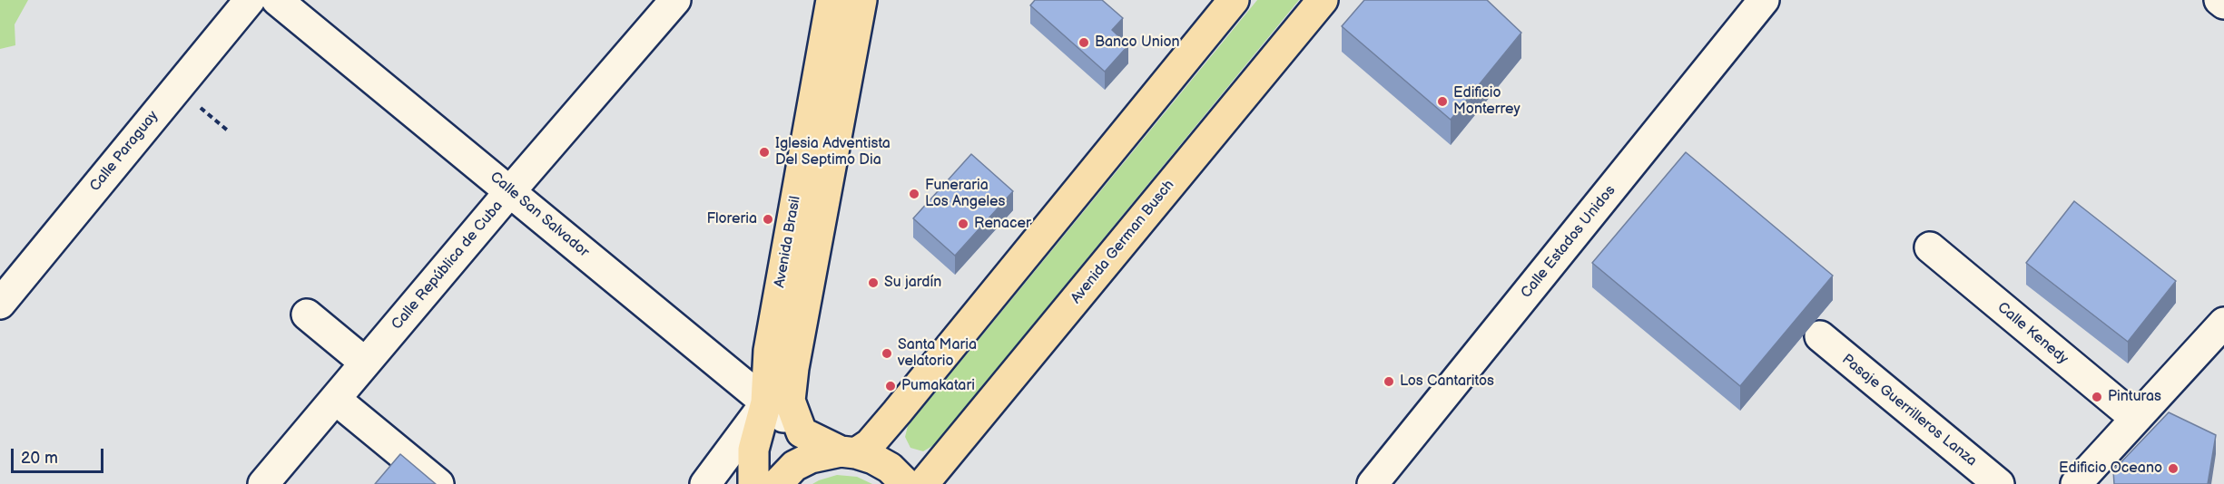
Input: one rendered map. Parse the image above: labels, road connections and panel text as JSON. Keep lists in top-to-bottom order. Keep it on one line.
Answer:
{"streets":{"main road":["Avenida Brasil","Avenida German Busch"],"street":["Calle Paraguay","Calle San Salvador","Calle Estados Unidos","Calle República de Cuba","Calle Kenedy","Pasaje Guerrilleros Lanza"]},"crossings":[["Calle San Salvador","Avenida Brasil"],["Calle San Salvador","Calle República de Cuba"]],"places":["Banco Union","Edificio Monterrey","Iglesia Adventista Del Septimo Dia","Funeraria Los Angeles","Floreria","Renacer","Su jardín","Santa Maria velatorio","Los Cantaritos","Pumakatari","Pinturas","Edificio Oceano"],"scale_bar":"20 m"}
